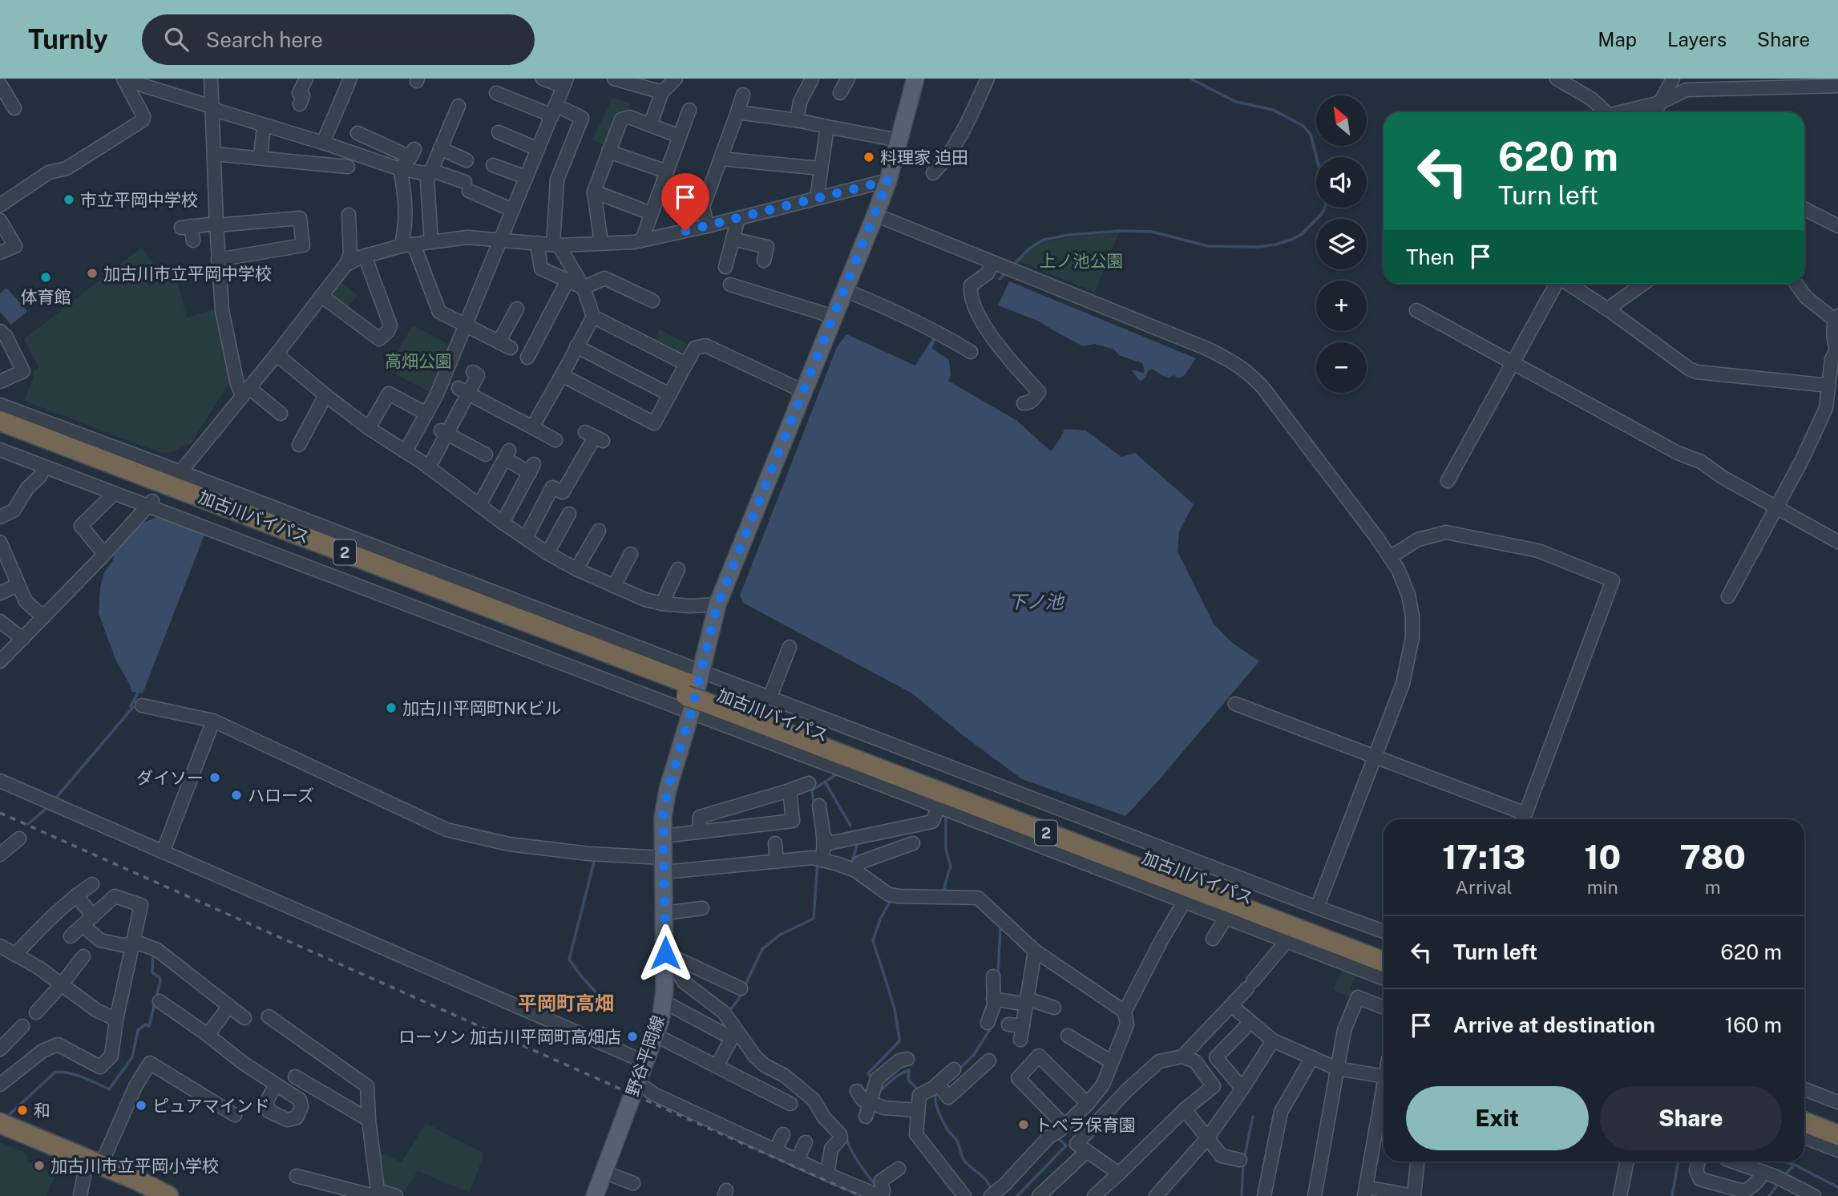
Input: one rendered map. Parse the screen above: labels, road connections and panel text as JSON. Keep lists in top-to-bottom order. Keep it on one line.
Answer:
{"streets":{"highway":["加古川バイパス","2"],"main road":["野谷平岡線"]},"crossings":[["加古川バイパス","野谷平岡線"]],"districts":["平岡町高畑"],"water":["下ノ池"],"parks":["上ノ池公園","高畑公園"],"places":["料理家 迫田","市立平岡中学校","加古川市立平岡中学校","体育館","加古川平岡町NKビル","ダイソー","ハローズ","ローソン 加古川平岡町高畑店","ピュアマインド","和","トベラ保育園","加古川市立平岡小学校"],"north":"top left","page":{"header":"Turnly","search":"Search here","nav":["Map","Layers","Share"],"map_buttons":["+","−"],"turn":["620 m","Turn left"],"then":"Then","eta":["17:13","Arrival","10","min","780","m"],"list":[{"name":"Turn left","value":"620 m"},{"name":"Arrive at destination","value":"160 m"}],"buttons":["Exit","Share"]}}
